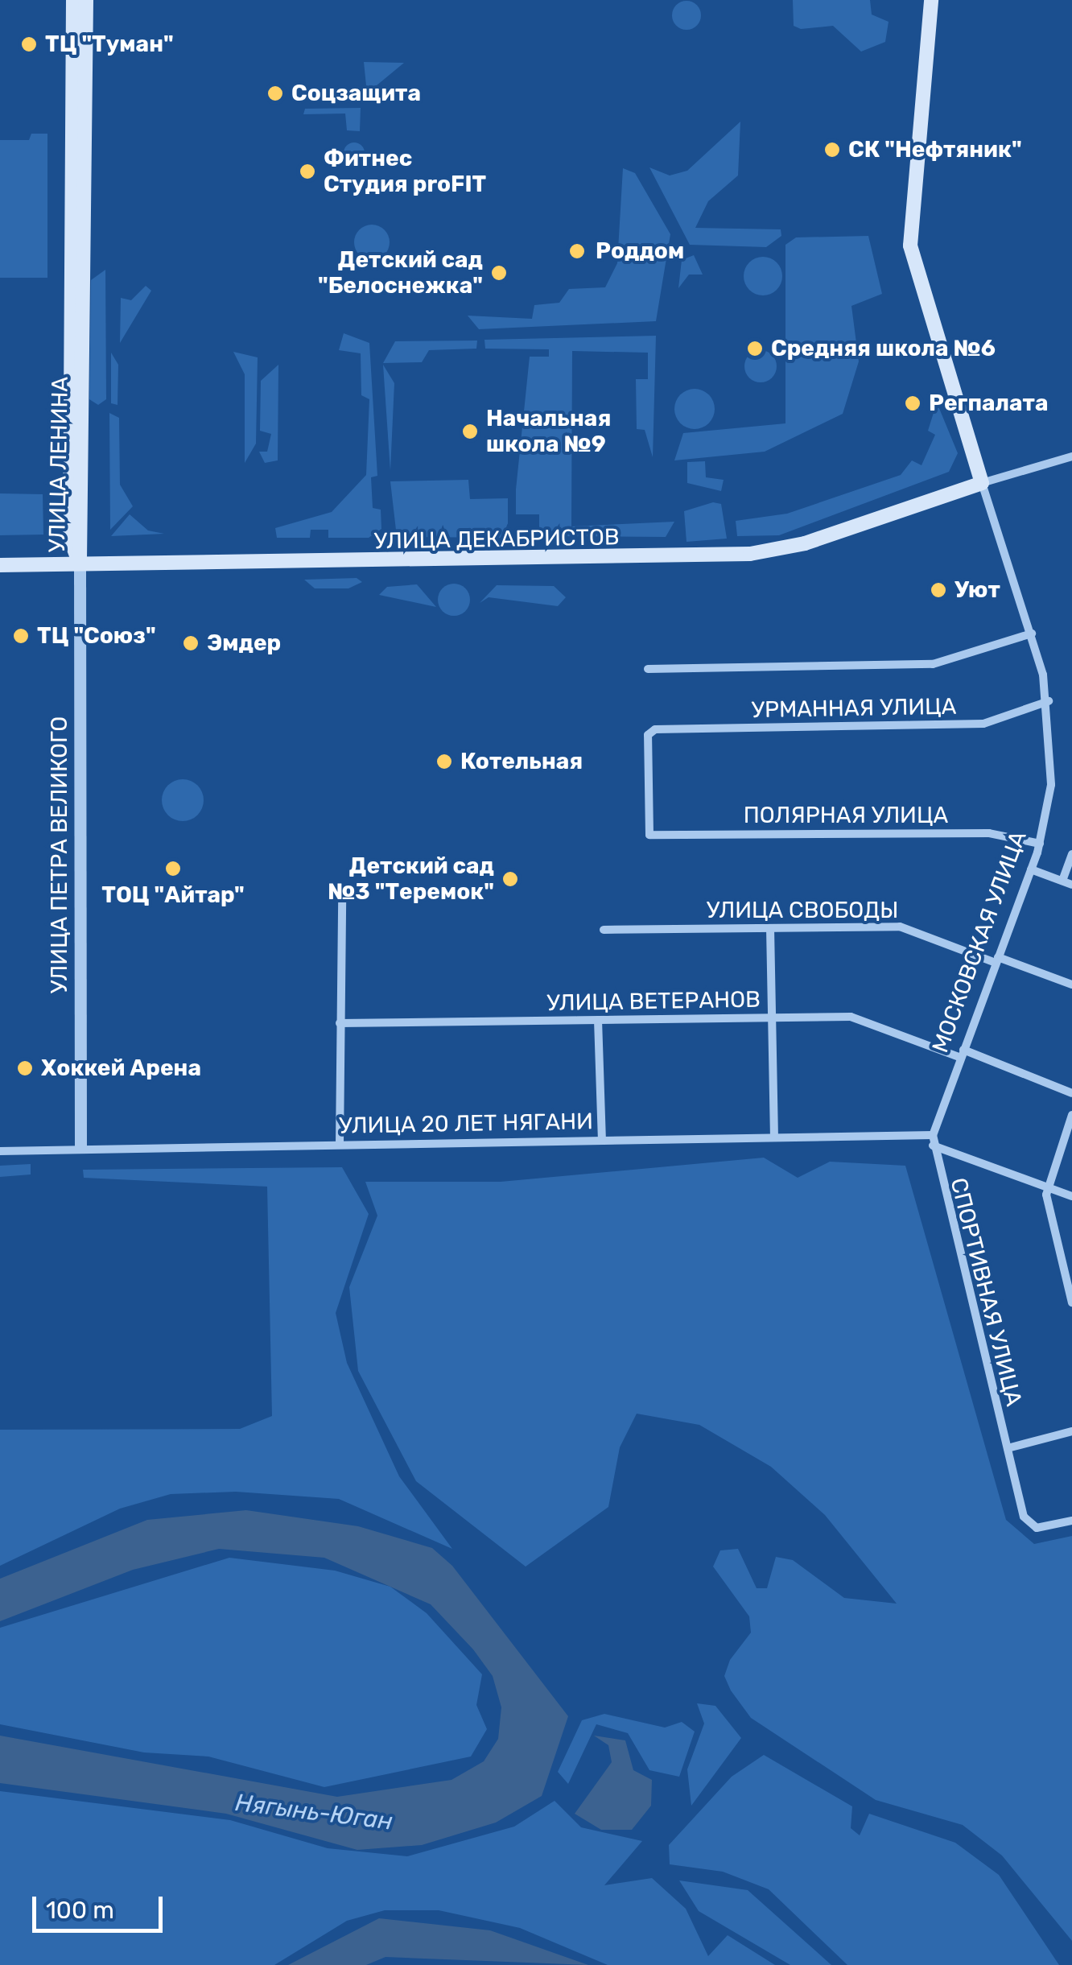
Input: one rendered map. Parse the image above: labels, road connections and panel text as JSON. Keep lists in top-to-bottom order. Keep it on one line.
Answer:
{"streets":{"main road":["УЛИЦА ЛЕНИНА","УЛИЦА ДЕКАБРИСТОВ","МОСКОВСКАЯ УЛИЦА"],"street":["УРМАННАЯ УЛИЦА","ПОЛЯРНАЯ УЛИЦА","УЛИЦА ПЕТРА ВЕЛИКОГО","УЛИЦА СВОБОДЫ","УЛИЦА ВЕТЕРАНОВ","УЛИЦА 20 ЛЕТ НЯГАНИ","СПОРТИВНАЯ УЛИЦА"]},"crossings":[["УЛИЦА ЛЕНИНА","УЛИЦА ДЕКАБРИСТОВ"],["УЛИЦА ЛЕНИНА","УЛИЦА ПЕТРА ВЕЛИКОГО"],["УЛИЦА ДЕКАБРИСТОВ","УЛИЦА ПЕТРА ВЕЛИКОГО"],["УЛИЦА ДЕКАБРИСТОВ","МОСКОВСКАЯ УЛИЦА"],["УРМАННАЯ УЛИЦА","ПОЛЯРНАЯ УЛИЦА"],["УРМАННАЯ УЛИЦА","МОСКОВСКАЯ УЛИЦА"],["ПОЛЯРНАЯ УЛИЦА","МОСКОВСКАЯ УЛИЦА"],["УЛИЦА ПЕТРА ВЕЛИКОГО","УЛИЦА 20 ЛЕТ НЯГАНИ"],["УЛИЦА СВОБОДЫ","МОСКОВСКАЯ УЛИЦА"],["МОСКОВСКАЯ УЛИЦА","УЛИЦА ВЕТЕРАНОВ"],["МОСКОВСКАЯ УЛИЦА","УЛИЦА 20 ЛЕТ НЯГАНИ"],["МОСКОВСКАЯ УЛИЦА","СПОРТИВНАЯ УЛИЦА"]],"water":["Нягынь-Юган"],"places":["ТЦ \"Туман\"","Соцзащита","СК \"Нефтяник\"","Фитнес Студия proFIT","Роддом","Детский сад \"Белоснежка\"","Средняя школа №6","Регпалата","Начальная школа №9","Уют","ТЦ \"Союз\"","Эмдер","Котельная","ТОЦ \"Айтар\"","Детский сад №3 \"Теремок\"","Хоккей Арена"],"scale_bar":"100 m"}
